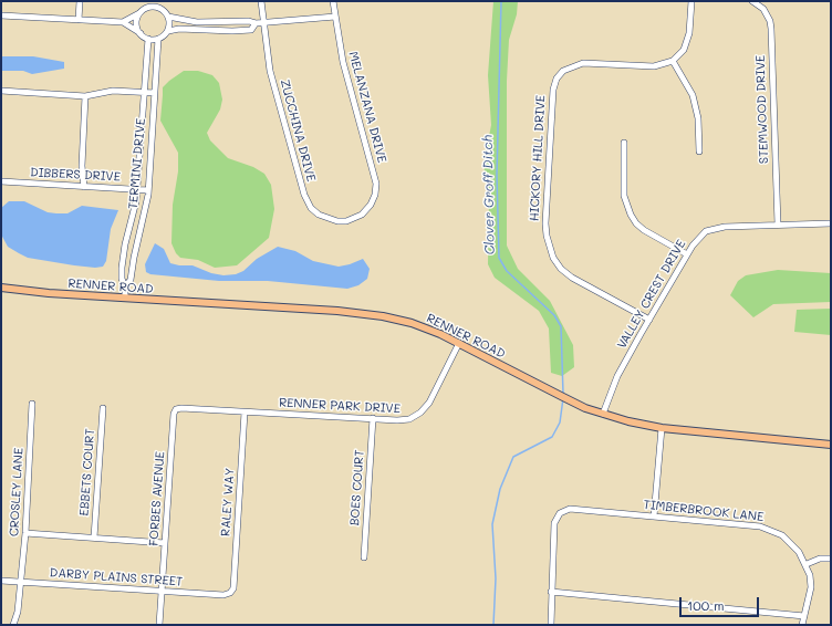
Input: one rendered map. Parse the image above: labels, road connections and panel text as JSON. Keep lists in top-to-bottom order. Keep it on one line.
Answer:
{"streets":{"main road":["RENNER ROAD"],"street":["MELANZANA DRIVE","STEMWOOD DRIVE","ZUCCHINA DRIVE","HICKORY HILL DRIVE","TERMINI DRIVE","DIBBERS DRIVE","VALLEY CREST DRIVE","RENNER PARK DRIVE","EBBETS COURT","BOES COURT","CROSLEY LANE","FORBES AVENUE","RALEY WAY","TIMBERBROOK LANE","DARBY PLAINS STREET"]},"crossings":[["MELANZANA DRIVE","ZUCCHINA DRIVE"],["STEMWOOD DRIVE","VALLEY CREST DRIVE"],["HICKORY HILL DRIVE","VALLEY CREST DRIVE"],["TERMINI DRIVE","DIBBERS DRIVE"],["TERMINI DRIVE","RENNER ROAD"],["RENNER ROAD","VALLEY CREST DRIVE"],["RENNER ROAD","RENNER PARK DRIVE"],["RENNER PARK DRIVE","BOES COURT"],["RENNER PARK DRIVE","FORBES AVENUE"],["RENNER PARK DRIVE","RALEY WAY"],["CROSLEY LANE","DARBY PLAINS STREET"],["FORBES AVENUE","DARBY PLAINS STREET"],["RALEY WAY","DARBY PLAINS STREET"]],"water":["Clover Groff Ditch"],"scale_bar":"100 m"}
